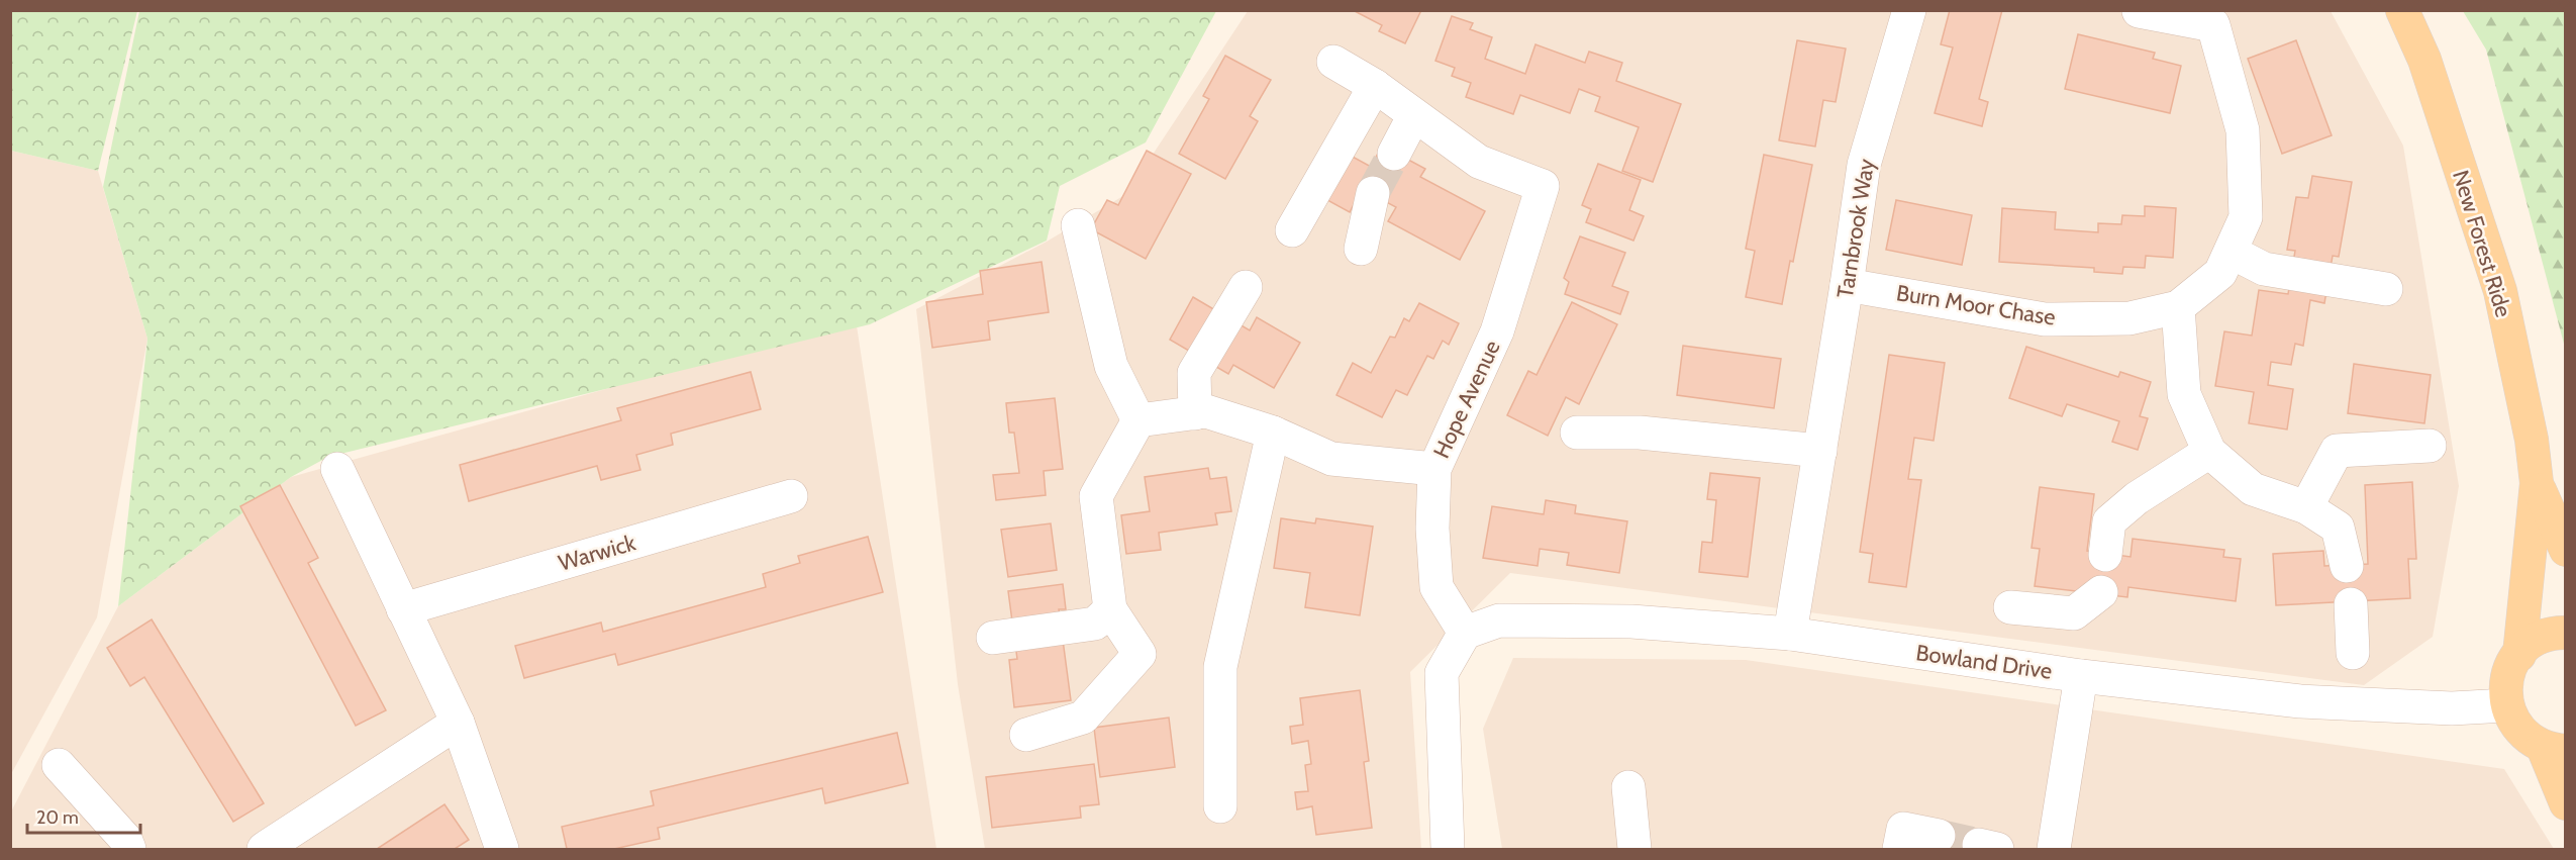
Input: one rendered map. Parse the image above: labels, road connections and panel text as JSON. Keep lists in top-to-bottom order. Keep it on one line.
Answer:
{"streets":{"main road":["New Forest Ride"],"street":["Tarnbrook Way","Burn Moor Chase","Hope Avenue","Warwick","Bowland Drive"]},"crossings":[["Tarnbrook Way","Burn Moor Chase"],["Tarnbrook Way","Bowland Drive"],["Hope Avenue","Bowland Drive"]],"scale_bar":"20 m"}
